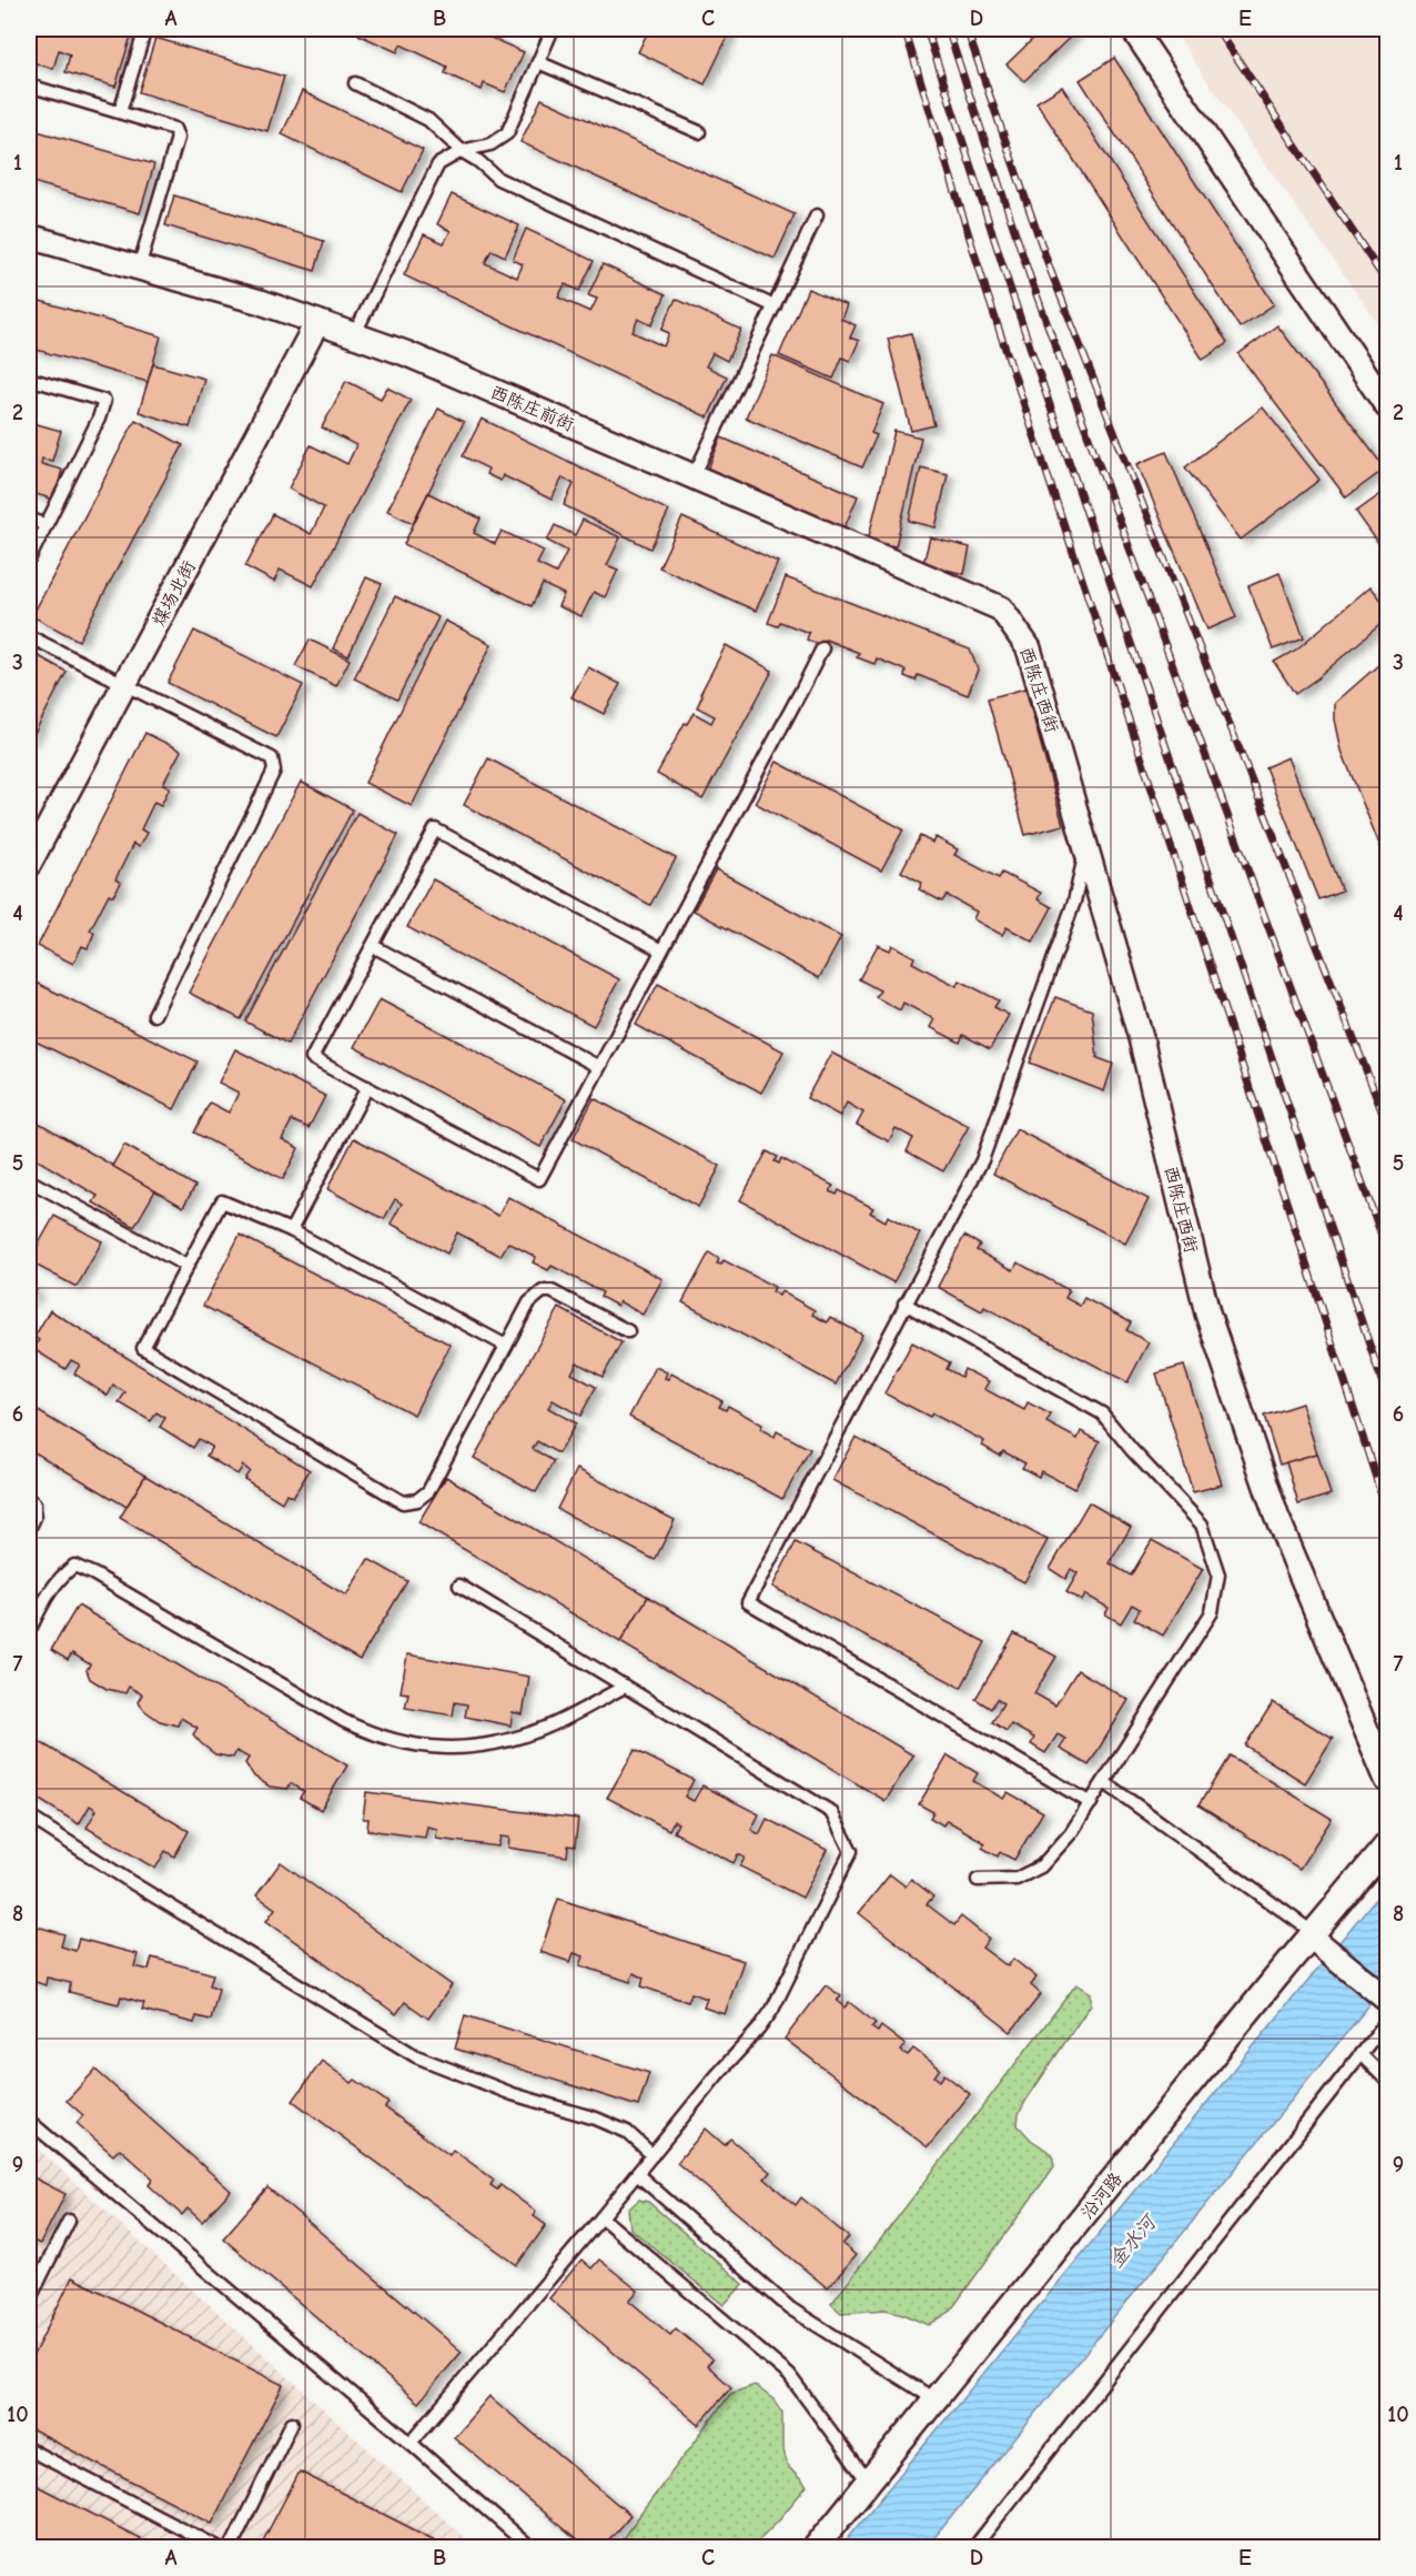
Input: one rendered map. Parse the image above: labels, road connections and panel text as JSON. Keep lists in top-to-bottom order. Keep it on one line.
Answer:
{"streets":{"street":["西陈庄前街","煤场北街","西陈庄西街","沿河路"]},"crossings":[["西陈庄前街","煤场北街"],["西陈庄前街","西陈庄西街"]],"water":["金水河"],"grid":{"columns":["A","B","C","D","E"],"rows":["1","2","3","4","5","6","7","8","9","10"]}}
